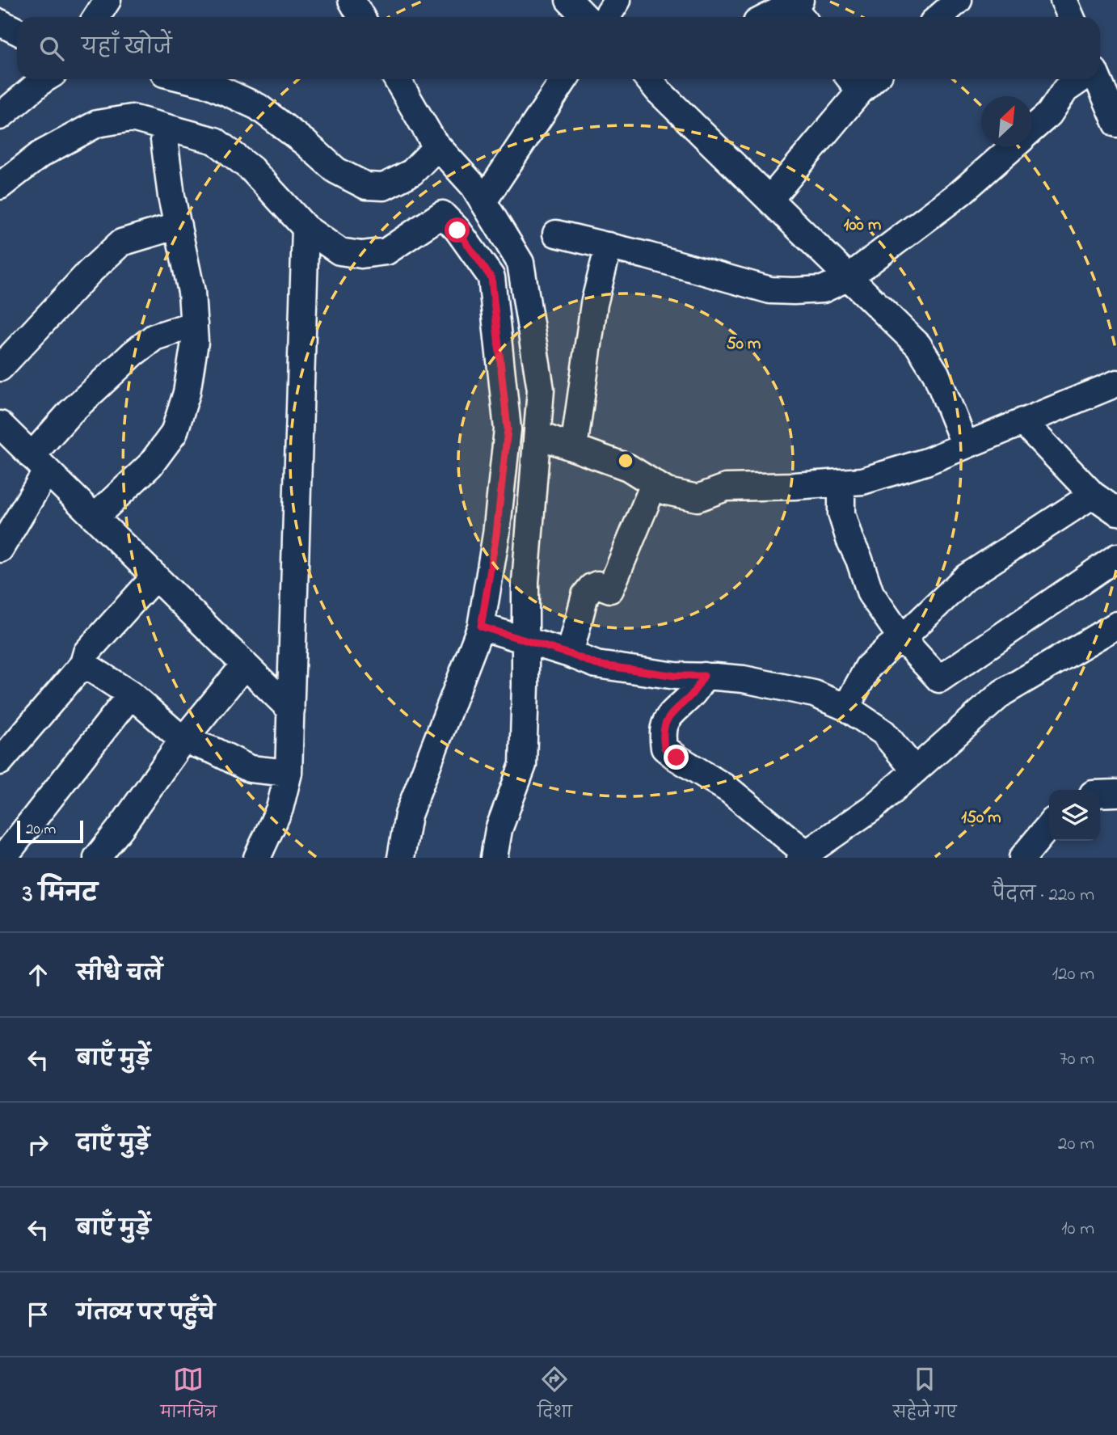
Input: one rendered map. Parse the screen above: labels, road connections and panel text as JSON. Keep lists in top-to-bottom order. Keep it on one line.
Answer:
{"scale_bar":"20 m","north":"top right","page":{"search":"यहाँ खोजें","scale":"20 m","heading":["3 मिनट","पैदल · 220 m"],"list":[["सीधे चलें","120 m"],["बाएँ मुड़ें","70 m"],["दाएँ मुड़ें","20 m"],["बाएँ मुड़ें","10 m"],"गंतव्य पर पहुँचे"],"nav":["मानचित्र","दिशा","सहेजे गए"]},"rings":["100 m","50 m","150 m"]}
